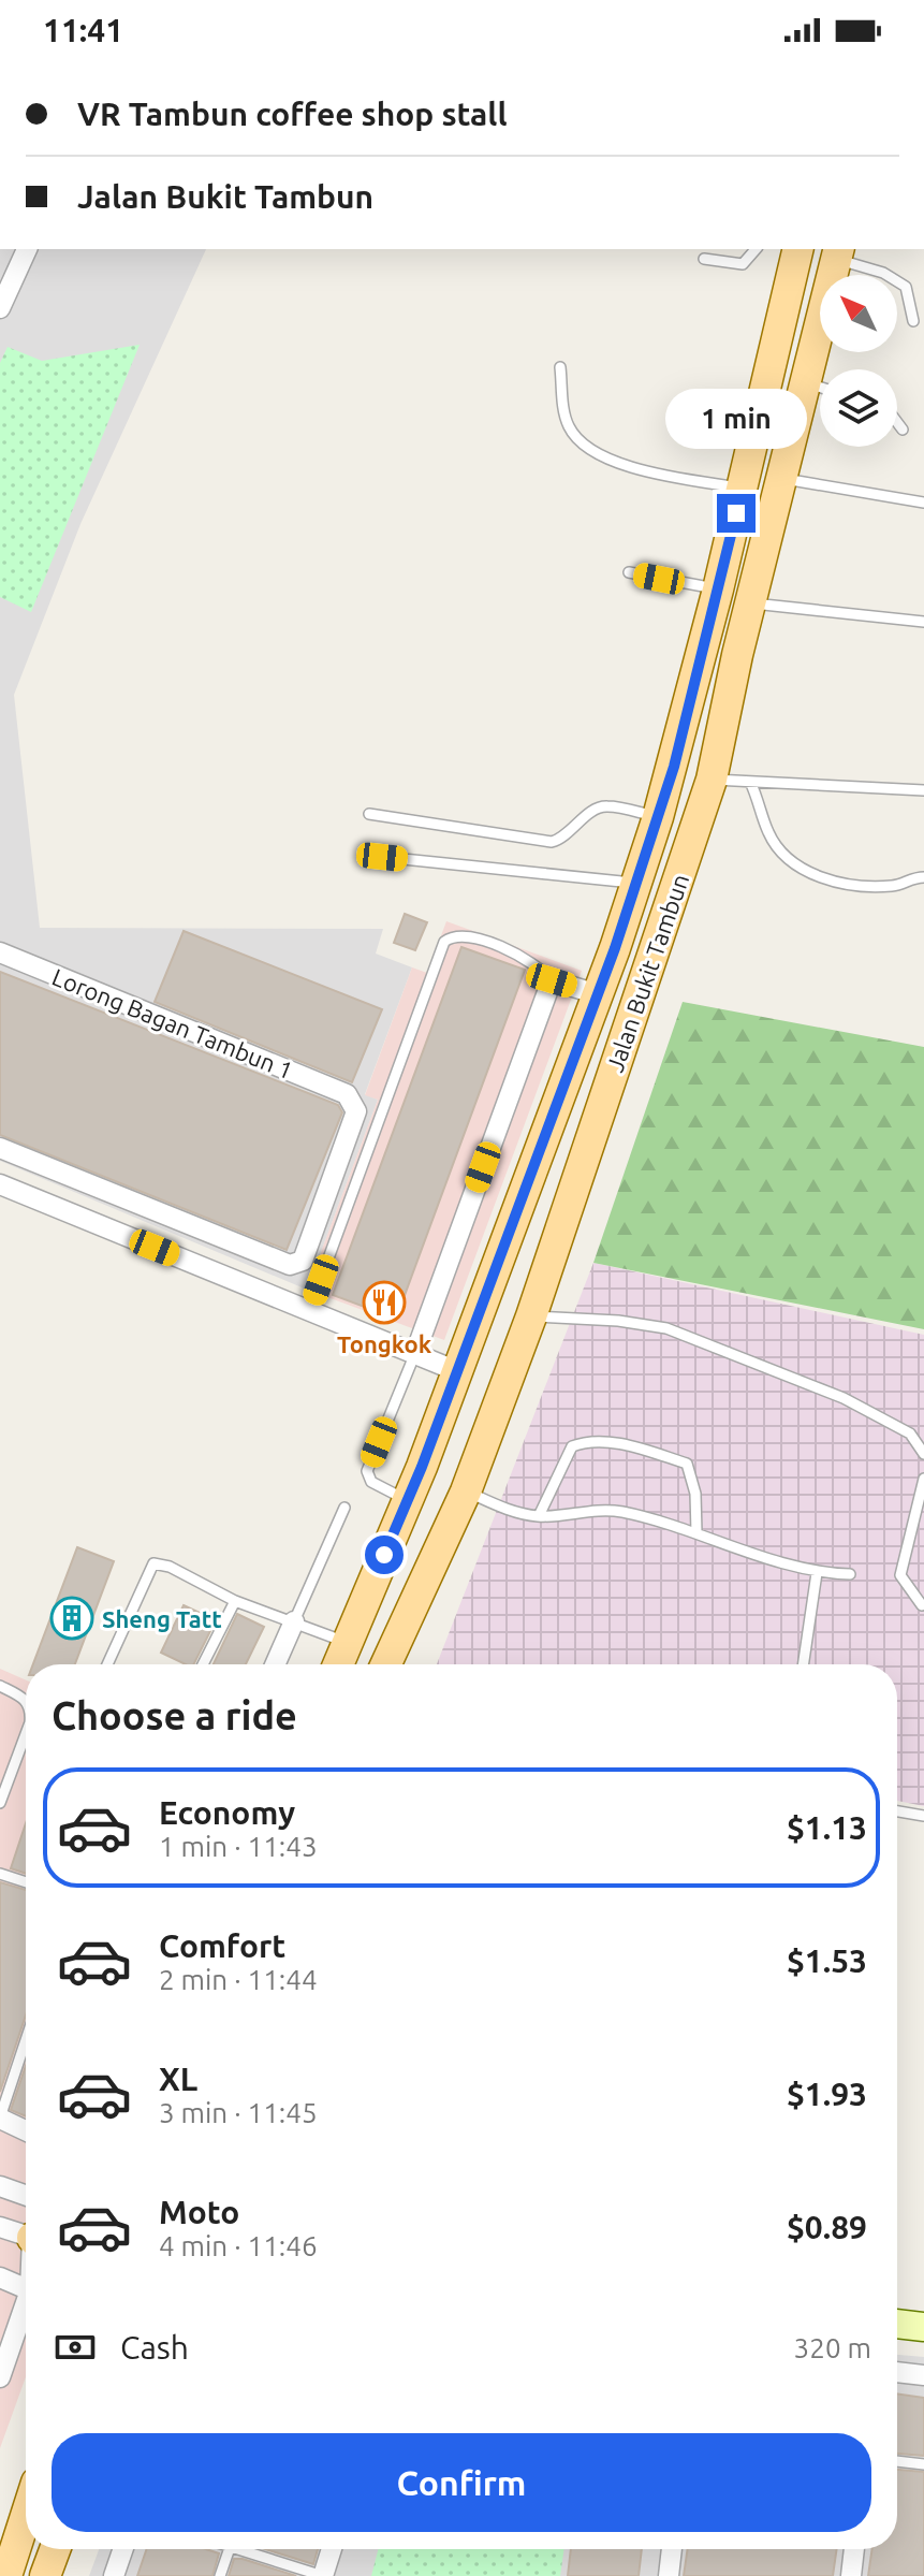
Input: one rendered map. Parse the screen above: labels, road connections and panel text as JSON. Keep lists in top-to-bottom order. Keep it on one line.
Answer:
{"streets":{"main road":["Jalan Bukit Tambun"],"street":["Lorong Bagan Tambun 1"]},"places":{"restaurant":["Tongkok"],"building":["Sheng Tatt"]},"north":"top left","page":{"status":"11:41","banner":["VR Tambun coffee shop stall","Jalan Bukit Tambun"],"bubble":"1 min","heading":"Choose a ride","list":[{"name":"Economy","note":"1 min · 11:43","value":"$1.13"},{"name":"Comfort","note":"2 min · 11:44","value":"$1.53"},{"name":"XL","note":"3 min · 11:45","value":"$1.93"},{"name":"Moto","note":"4 min · 11:46","value":"$0.89"}],"pay":["Cash","320 m"],"buttons":"Confirm"}}
